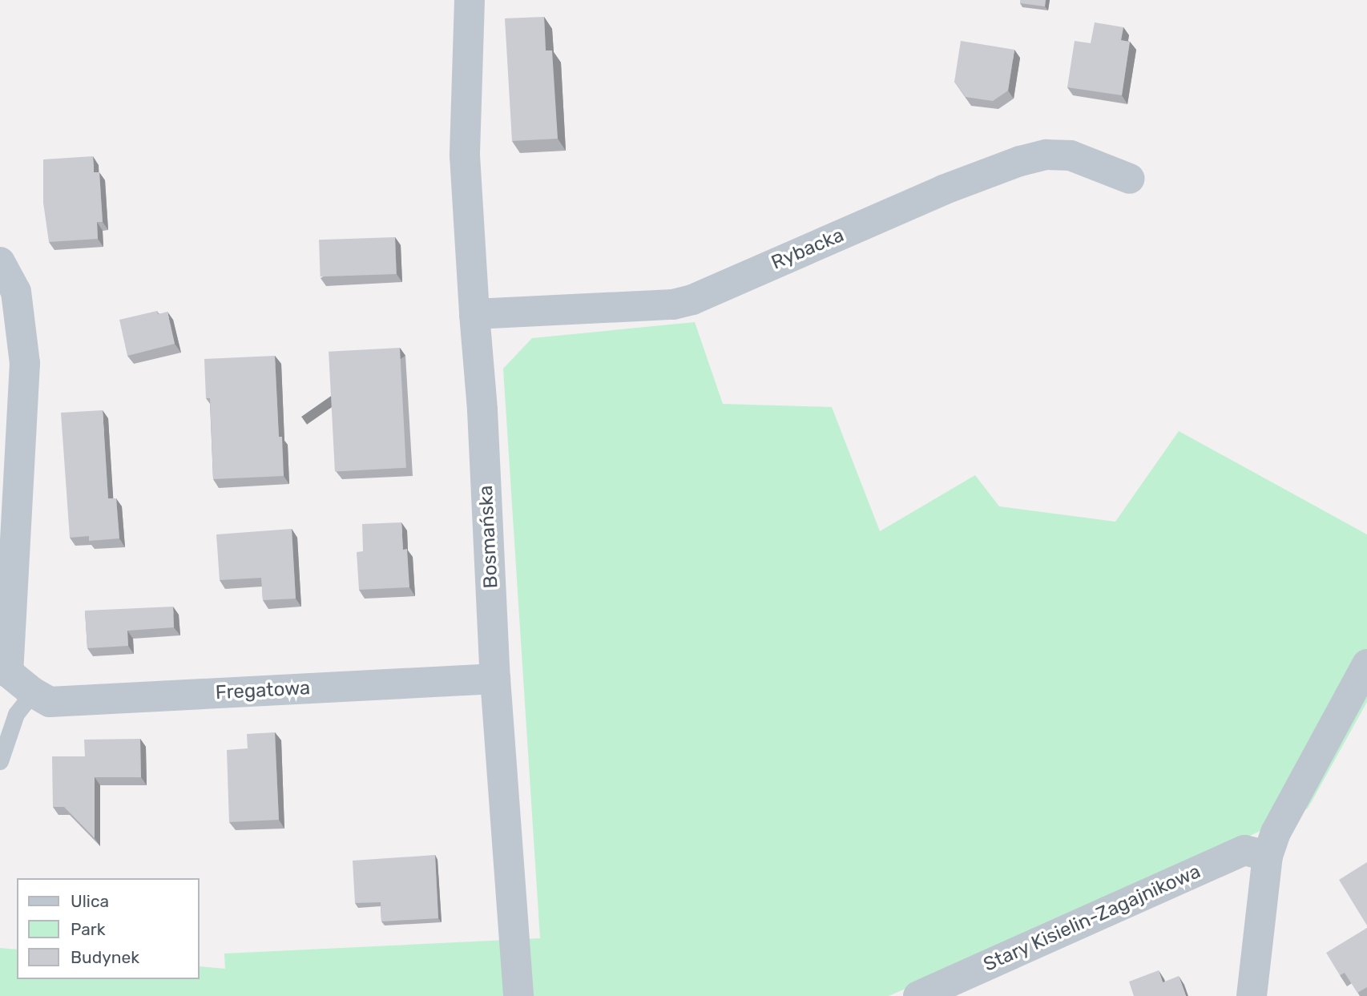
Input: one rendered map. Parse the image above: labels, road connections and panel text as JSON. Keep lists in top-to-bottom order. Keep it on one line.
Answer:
{"streets":{"street":["Rybacka","Bosmańska","Fregatowa","Stary Kisielin-Zagajnikowa"]},"crossings":[["Rybacka","Bosmańska"],["Bosmańska","Fregatowa"]],"legend":["Ulica","Park","Budynek"]}
